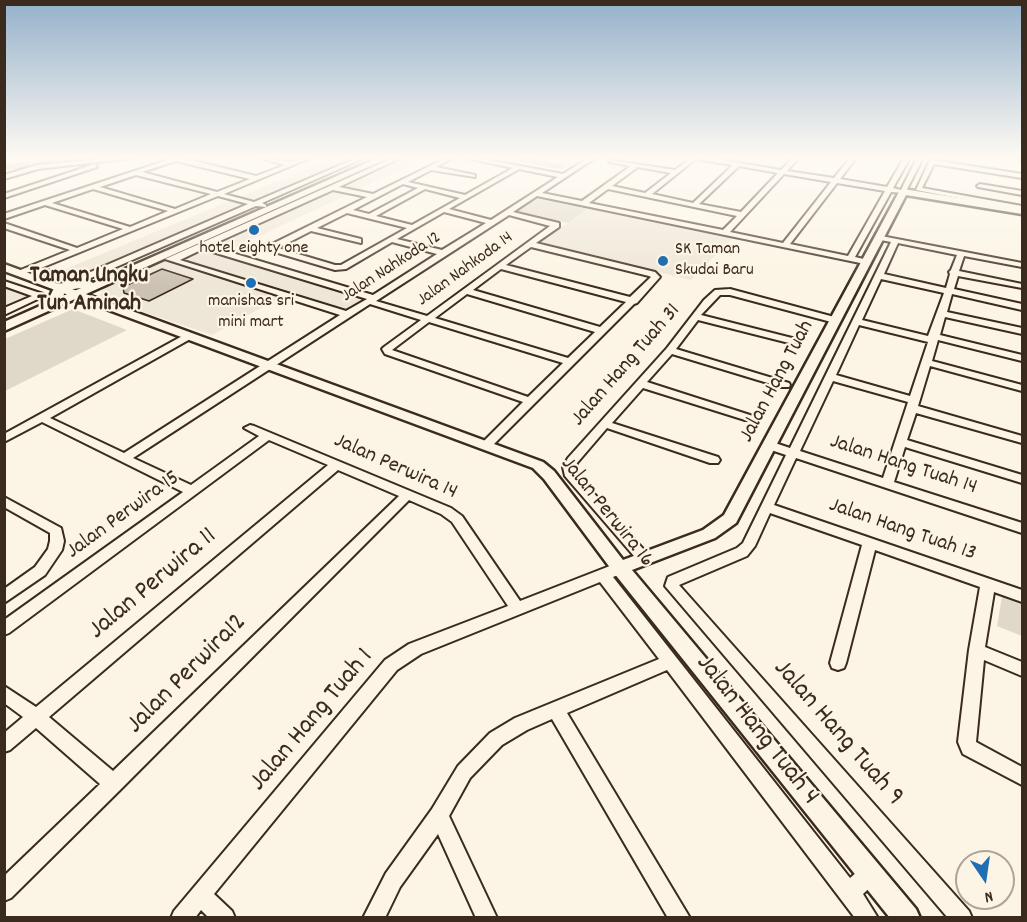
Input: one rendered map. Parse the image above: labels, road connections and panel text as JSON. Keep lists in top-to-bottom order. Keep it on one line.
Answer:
{"streets":{"street":["Jalan Nahkoda 12","Jalan Nahkoda 14","Jalan Hang Tuah 31","Jalan Hang Tuah","Jalan Hang Tuah 14","Jalan Perwira 14","Jalan Perwira 16","Jalan Perwira 15","Jalan Hang Tuah 13","Jalan Perwira 11","Jalan Perwira12","Jalan Hang Tuah 1","Jalan Hang Tuah 4","Jalan Hang Tuah 9"]},"crossings":[["Jalan Nahkoda 12","Jalan Nahkoda 14"],["Jalan Nahkoda 12","Jalan Perwira 16"],["Jalan Hang Tuah 31","Jalan Hang Tuah"],["Jalan Hang Tuah","Jalan Hang Tuah 14"],["Jalan Hang Tuah","Jalan Perwira 16"],["Jalan Hang Tuah","Jalan Hang Tuah 1"],["Jalan Perwira 14","Jalan Perwira 15"],["Jalan Perwira 14","Jalan Perwira 11"],["Jalan Perwira 14","Jalan Perwira12"],["Jalan Perwira 14","Jalan Hang Tuah 1"],["Jalan Perwira 16","Jalan Hang Tuah 1"],["Jalan Hang Tuah 13","Jalan Hang Tuah 9"],["Jalan Hang Tuah 1","Jalan Hang Tuah 4"]],"districts":["Taman Ungku Tun Aminah"],"places":["hotel eighty one","SK Taman Skudai Baru","manishas sri mini mart"],"north":"bottom"}
